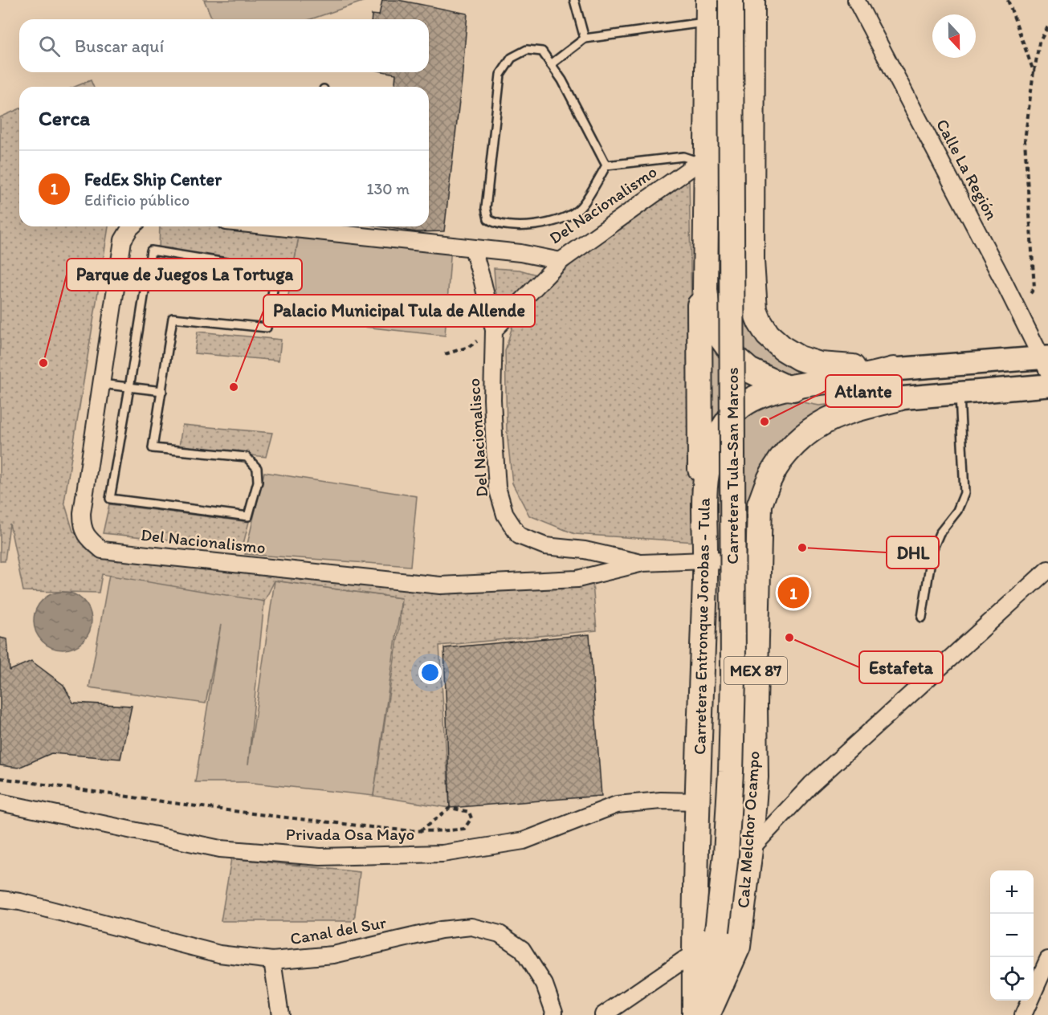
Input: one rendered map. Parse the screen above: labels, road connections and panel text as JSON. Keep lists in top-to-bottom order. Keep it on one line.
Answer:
{"streets":{"main road":["Carretera Tula-San Marcos","Carretera Entronque Jorobas - Tula","MEX 87","Calz Melchor Ocampo"],"street":["Calle La Región","Del Nacionalismo","Del Nacionalisco","Privada Osa Mayo","Canal del Sur"]},"crossings":[["Del Nacionalismo","Del Nacionalisco"],["Carretera Tula-San Marcos","Carretera Entronque Jorobas - Tula"],["Carretera Entronque Jorobas - Tula","Privada Osa Mayo"]],"places":["Parque de Juegos La Tortuga","Palacio Municipal Tula de Allende","Atlante","DHL","Estafeta"],"north":"bottom","page":{"search":"Buscar aquí","heading":"Cerca","list":[{"mark":"1","name":"FedEx Ship Center","note":"Edificio público","value":"130 m"}],"pins":"1","map_buttons":["+","−"]}}
